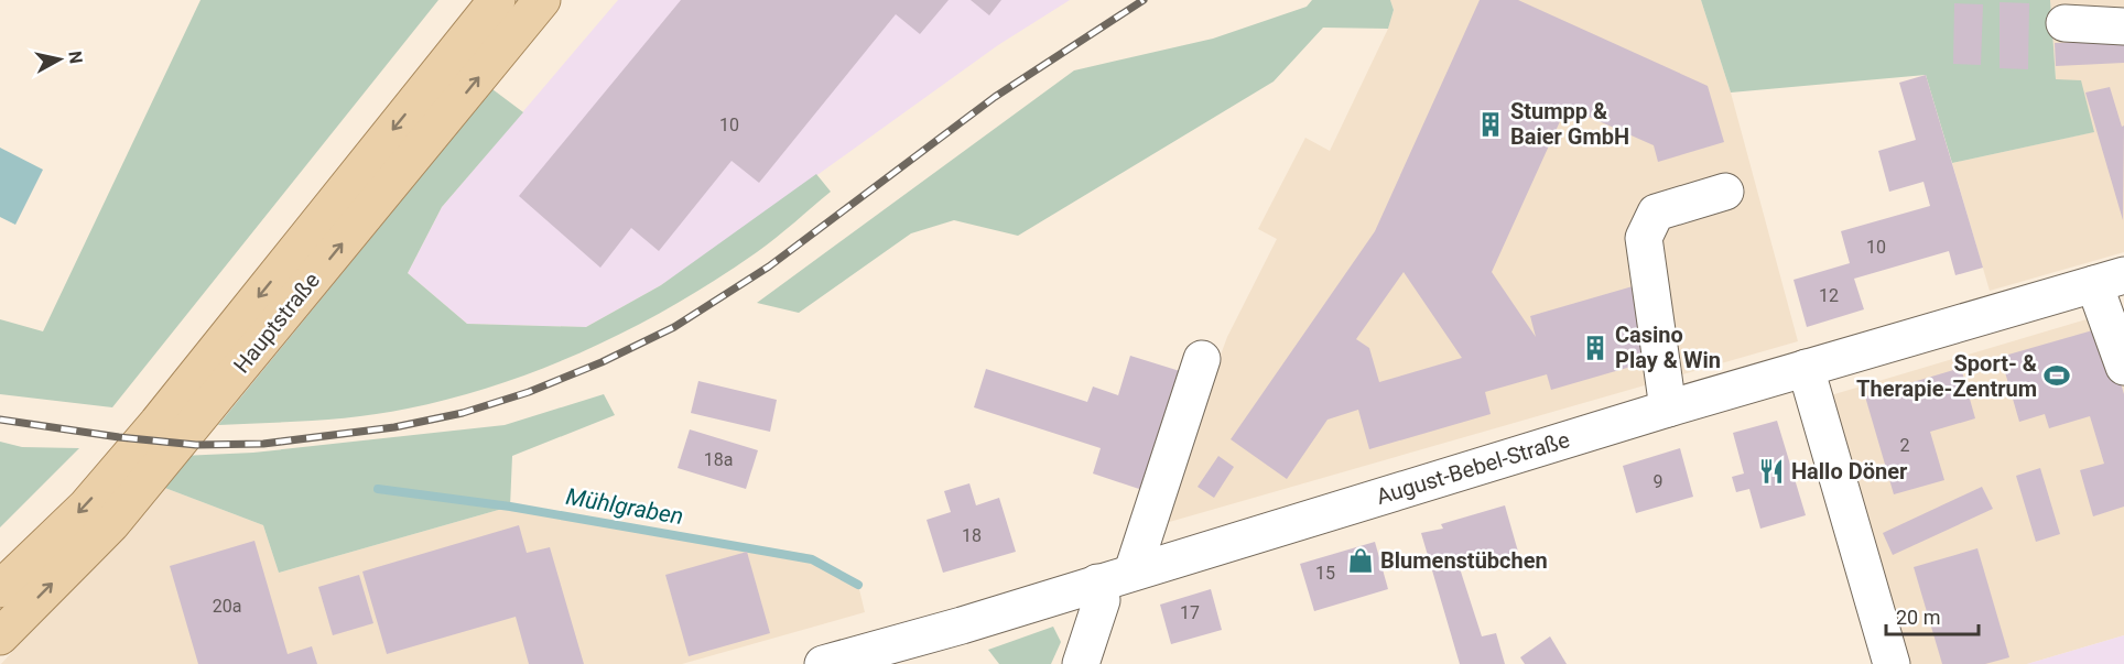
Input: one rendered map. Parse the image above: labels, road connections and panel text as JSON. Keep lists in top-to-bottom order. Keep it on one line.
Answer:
{"streets":{"main road":["Hauptstraße"],"street":["August-Bebel-Straße"]},"water":["Mühlgraben"],"places":{"building":["Stumpp & Baier GmbH","Casino Play & Win"],"sports":["Sport- & Therapie-Zentrum"],"restaurant":["Hallo Döner"],"shop":["Blumenstübchen"]},"house_numbers":["10","10","12","2","18a","9","18","15","20a","17"],"scale_bar":"20 m","north":"right"}
